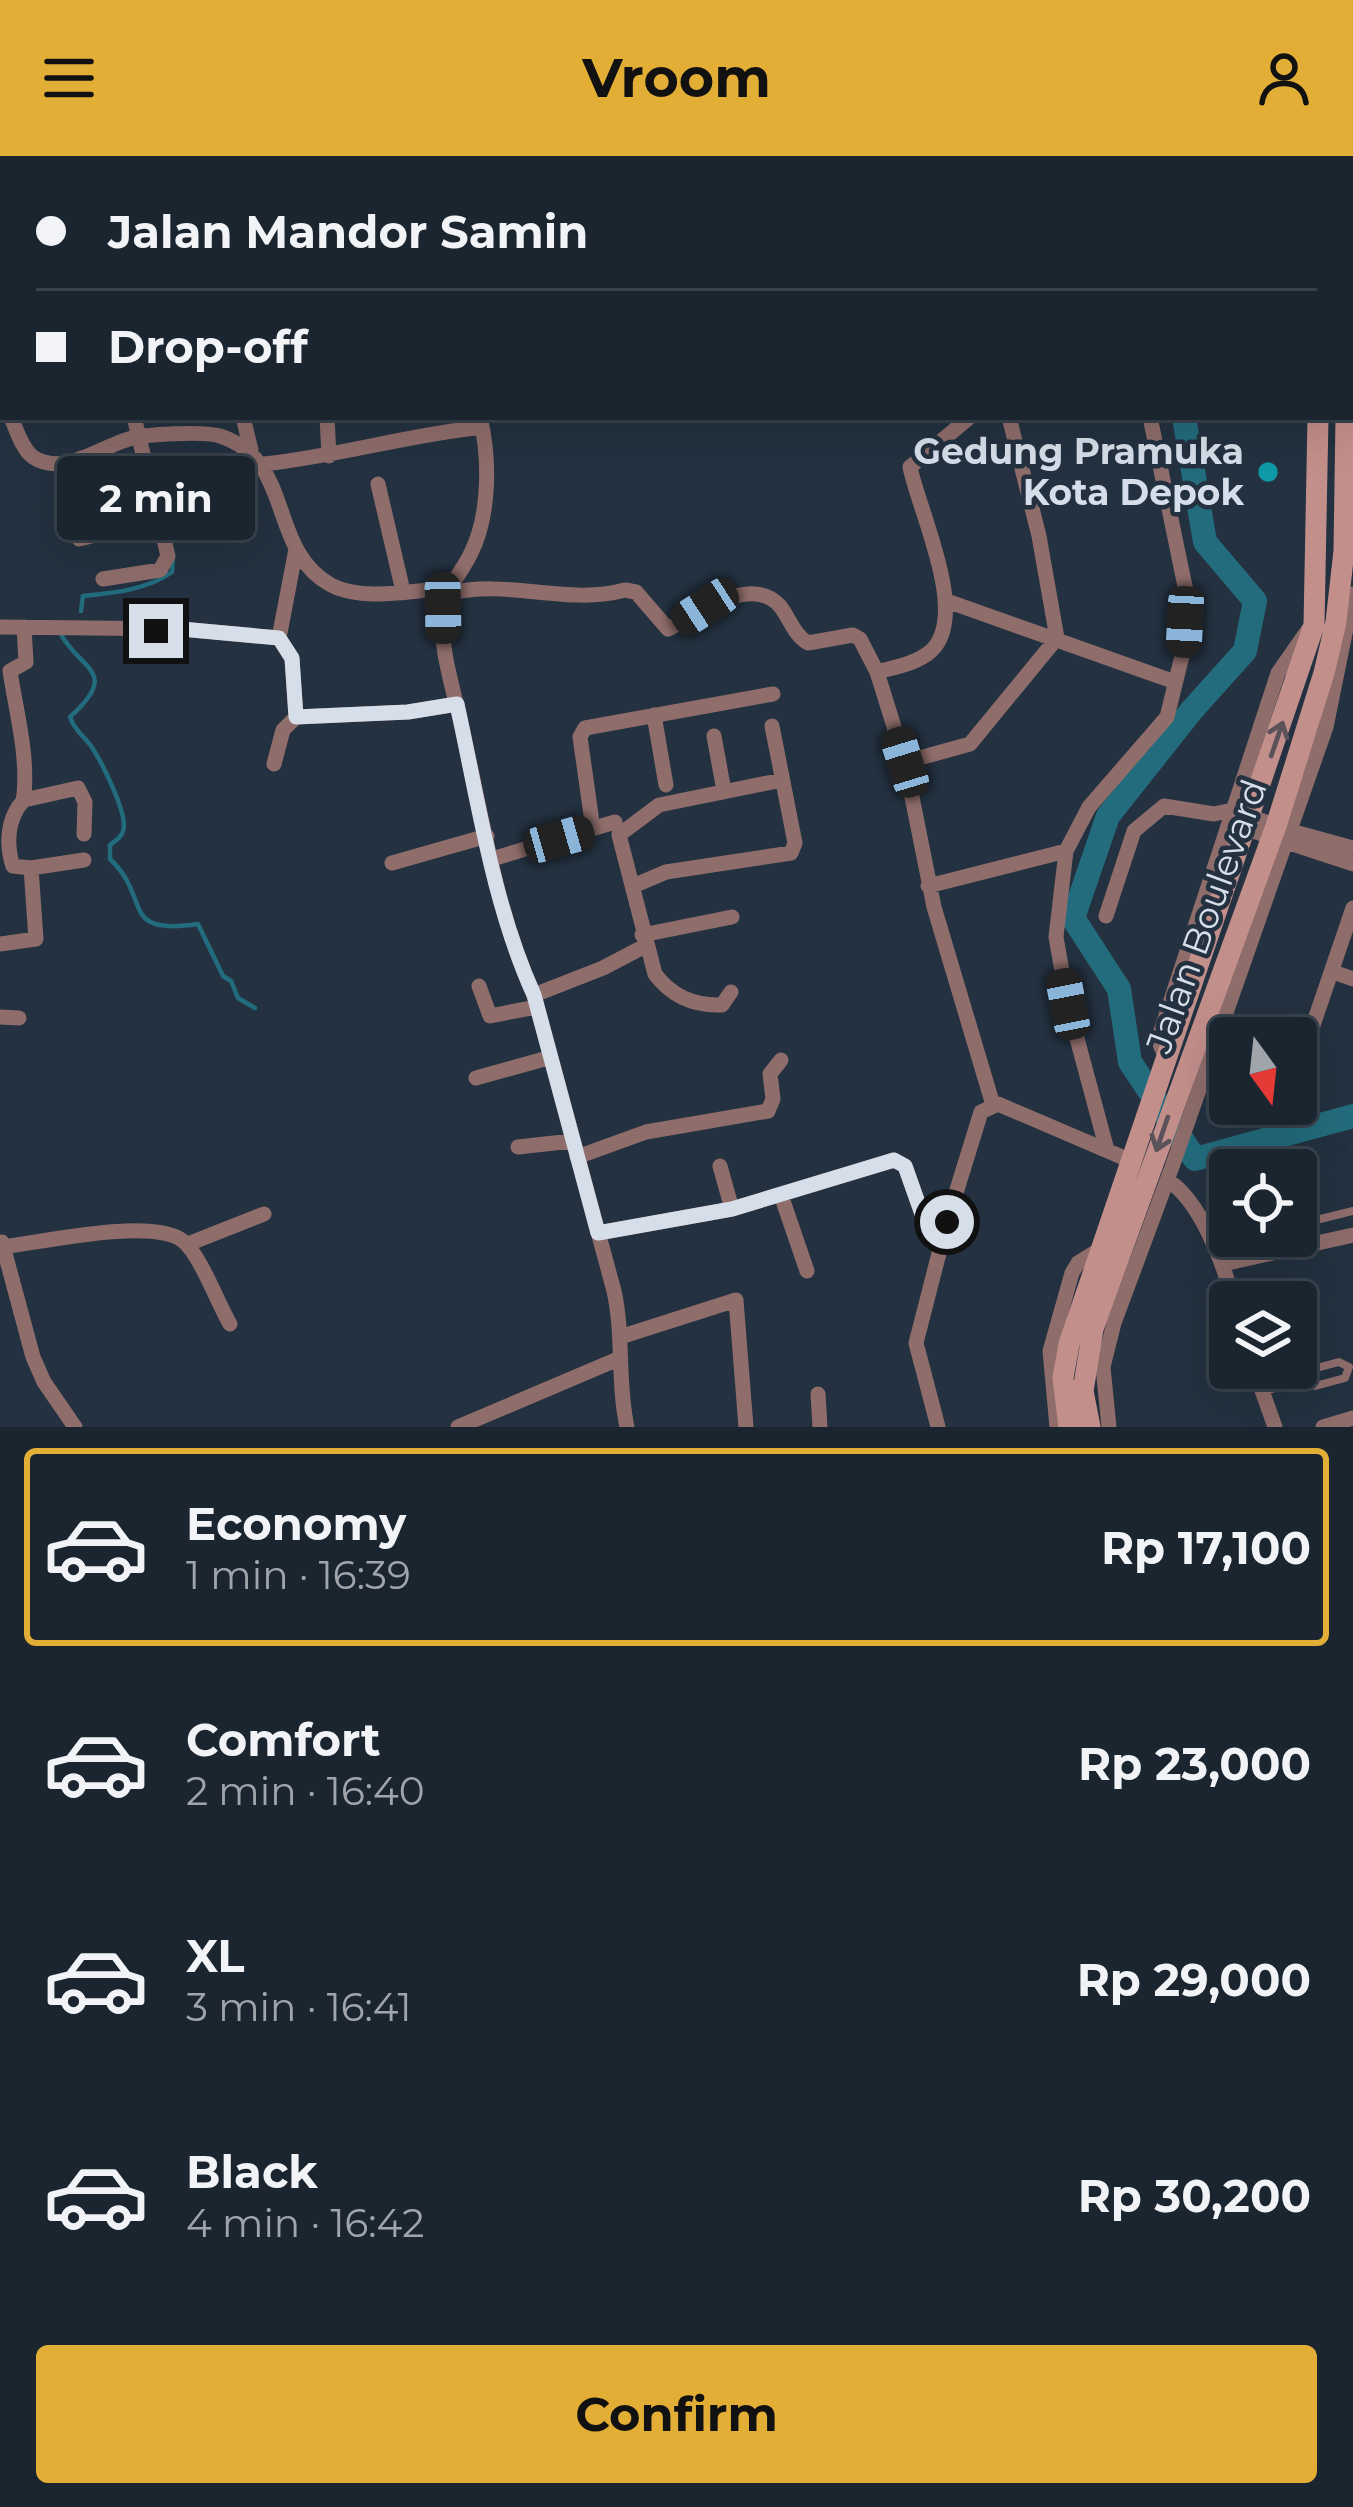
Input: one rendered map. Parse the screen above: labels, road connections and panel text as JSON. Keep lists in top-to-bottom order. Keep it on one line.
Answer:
{"streets":{"main road":["Jalan Boulevard"]},"places":["Gedung Pramuka Kota Depok"],"north":"bottom","page":{"header":"Vroom","banner":["Jalan Mandor Samin","Drop-off"],"bubble":"2 min","list":[{"name":"Economy","note":"1 min · 16:39","value":"Rp 17,100"},{"name":"Comfort","note":"2 min · 16:40","value":"Rp 23,000"},{"name":"XL","note":"3 min · 16:41","value":"Rp 29,000"},{"name":"Black","note":"4 min · 16:42","value":"Rp 30,200"}],"buttons":"Confirm"}}
